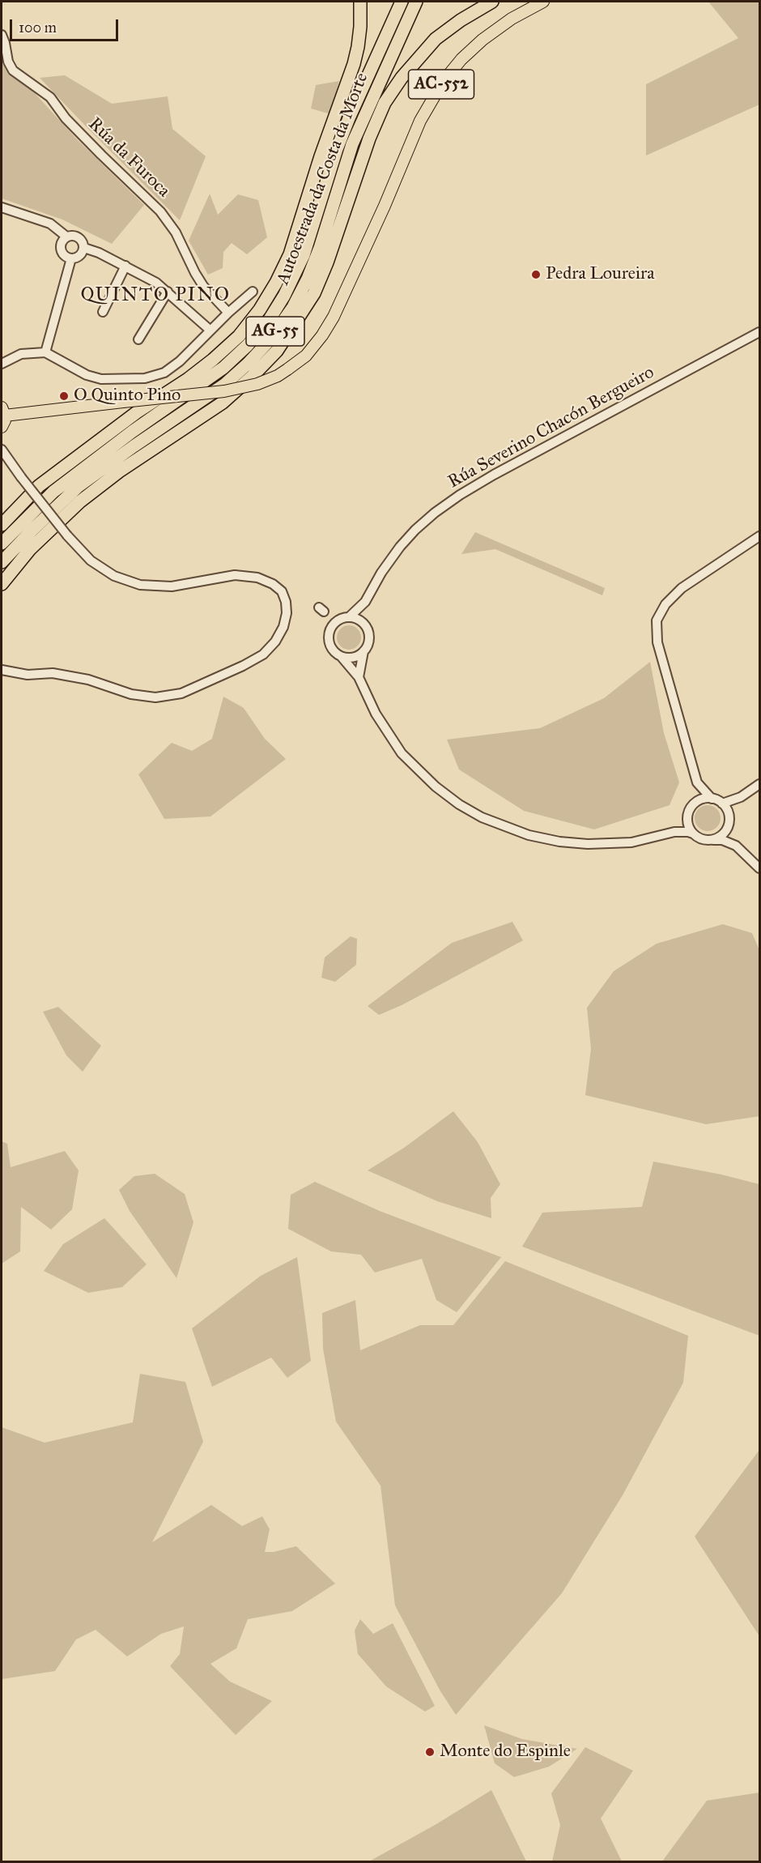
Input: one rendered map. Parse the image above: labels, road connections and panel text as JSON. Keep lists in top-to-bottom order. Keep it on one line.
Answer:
{"streets":{"highway":["Autoestrada da Costa da Morte","AG-55"],"main road":["AC-552"],"street":["Rúa da Furoca","Rúa Severino Chacón Bergueiro"]},"districts":["QUINTO PINO"],"places":["Pedra Loureira","O Quinto Pino","Monte do Espinle"],"scale_bar":"100 m"}
